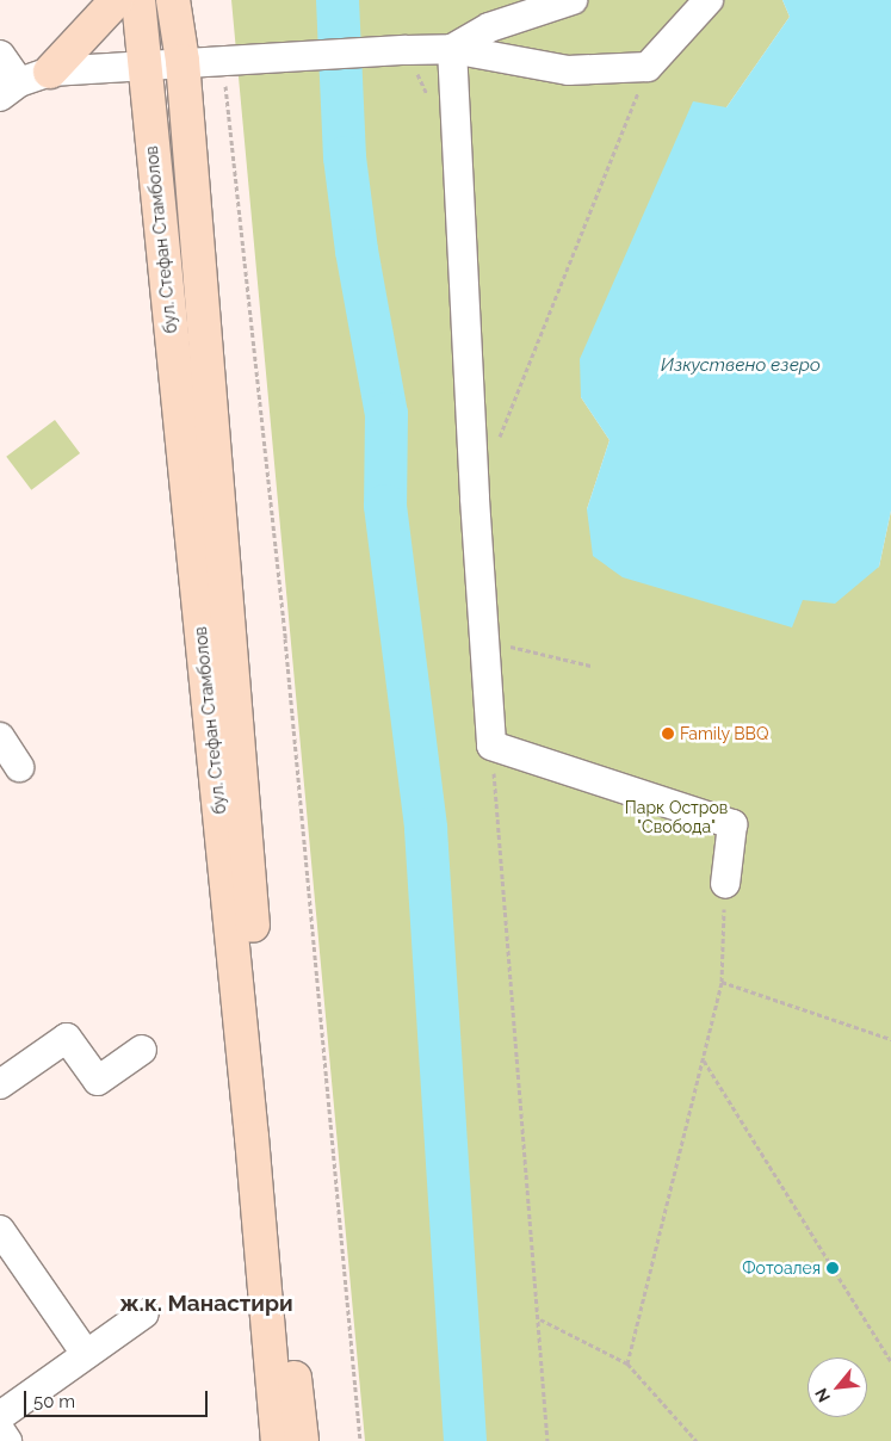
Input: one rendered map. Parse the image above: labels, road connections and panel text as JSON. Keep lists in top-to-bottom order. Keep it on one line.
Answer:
{"streets":{"main road":["бул. Стефан Стамболов"]},"districts":["ж.к. Манастири"],"water":["Изкуствено езеро"],"parks":["Парк Остров \"Свобода\""],"places":["Family BBQ","Фотоалея"],"scale_bar":"50 m","north":"bottom left"}
